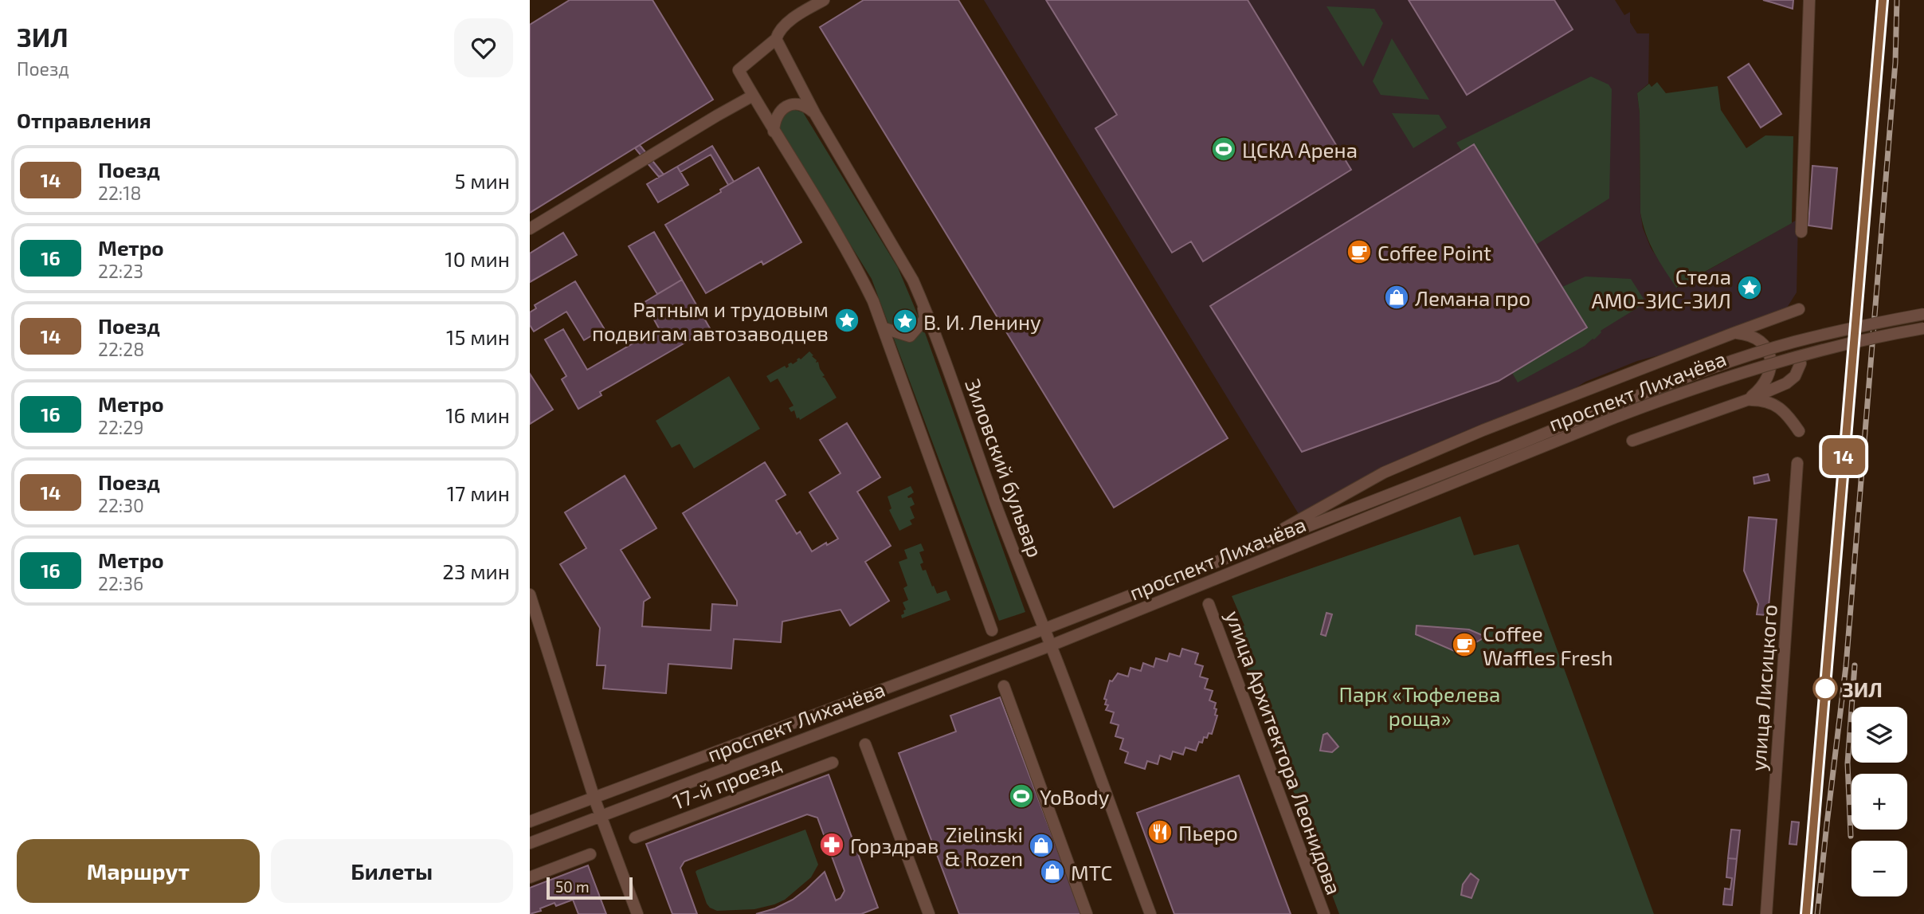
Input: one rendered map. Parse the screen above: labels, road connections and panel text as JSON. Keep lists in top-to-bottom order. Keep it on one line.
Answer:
{"streets":{"street":["проспект Лихачёва","Зиловский бульвар","улица Лисицкого","улица Архитектора Леонидова","17-й проезд"]},"crossings":[["проспект Лихачёва","Зиловский бульвар"]],"parks":["Парк «Тюфелева роща»"],"places":{"sports":["ЦСКА Арена","YoBody"],"cafe":["Coffee Point","Coffee Waffles Fresh"],"place":["Стела АМО-ЗИС-ЗИЛ","Ратным и трудовым подвигам автозаводцев","В. И. Ленину"],"shop":["Лемана про","Zielinski & Rozen","МТС"],"other":["ЗИЛ"],"restaurant":["Пьеро"],"pharmacy":["Горздрав"]},"scale_bar":"50 m","page":{"heading":[["ЗИЛ","Поезд"],"Отправления"],"on_map":"14","list":[{"mark":"14","name":"Поезд","note":"22:18","value":"5 мин"},{"mark":"16","name":"Метро","note":"22:23","value":"10 мин"},{"mark":"14","name":"Поезд","note":"22:28","value":"15 мин"},{"mark":"16","name":"Метро","note":"22:29","value":"16 мин"},{"mark":"14","name":"Поезд","note":"22:30","value":"17 мин"},{"mark":"16","name":"Метро","note":"22:36","value":"23 мин"}],"map_buttons":["+","−"],"buttons":["Маршрут","Билеты"],"scale":"50 m"}}
